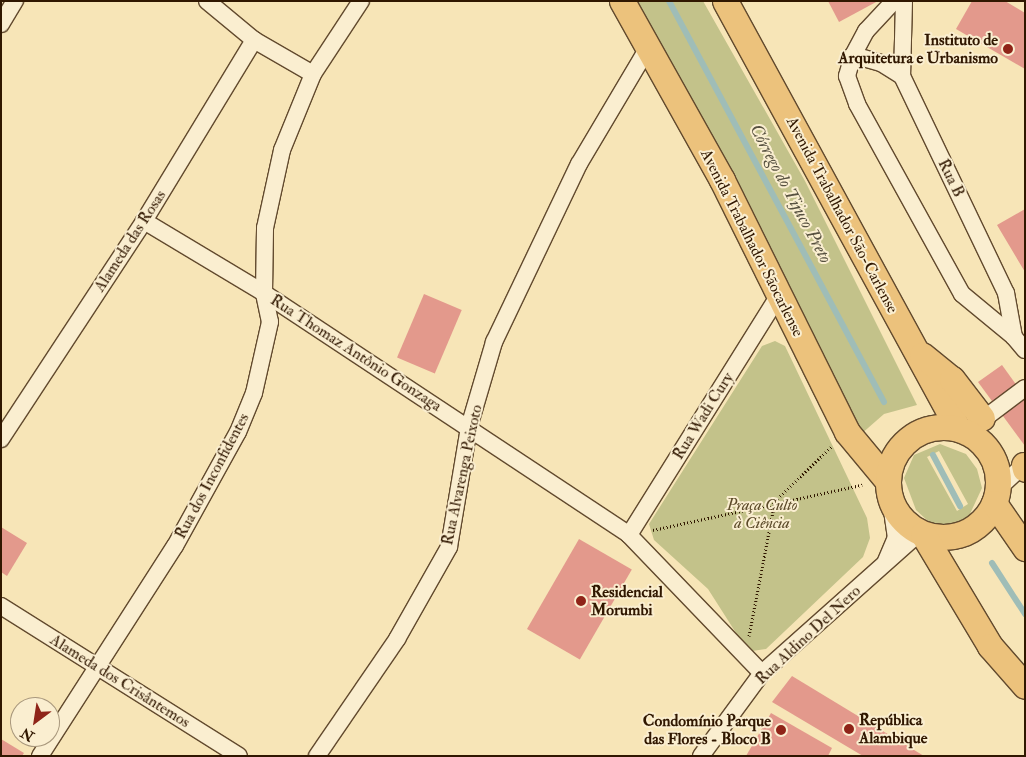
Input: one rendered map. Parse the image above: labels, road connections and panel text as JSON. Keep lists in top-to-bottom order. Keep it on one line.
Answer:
{"streets":{"main road":["Avenida Trabalhador São-Carlense","Avenida Trabalhador Sãocarlense"],"street":["Rua B","Alameda das Rosas","Rua Thomaz Antônio Gonzaga","Rua Wadi Cury","Rua Alvarenga Peixoto","Rua dos Inconfidentes","Rua Aldino Del Nero","Alameda dos Crisântemos"]},"crossings":[["Avenida Trabalhador São-Carlense","Avenida Trabalhador Sãocarlense"],["Avenida Trabalhador São-Carlense","Rua Aldino Del Nero"],["Alameda das Rosas","Rua Thomaz Antônio Gonzaga"],["Avenida Trabalhador Sãocarlense","Rua Wadi Cury"],["Avenida Trabalhador Sãocarlense","Rua Alvarenga Peixoto"],["Avenida Trabalhador Sãocarlense","Rua Aldino Del Nero"],["Rua Thomaz Antônio Gonzaga","Rua Wadi Cury"],["Rua Thomaz Antônio Gonzaga","Rua Alvarenga Peixoto"],["Rua Thomaz Antônio Gonzaga","Rua dos Inconfidentes"],["Rua Thomaz Antônio Gonzaga","Rua Aldino Del Nero"],["Rua dos Inconfidentes","Alameda dos Crisântemos"]],"water":["Córrego do Tijuco Preto"],"parks":["Praça Culto à Ciência"],"places":["Instituto de Arquitetura e Urbanismo","Residencial Morumbi","República Alambique","Condomínio Parque das Flores - Bloco B"],"north":"bottom left"}
